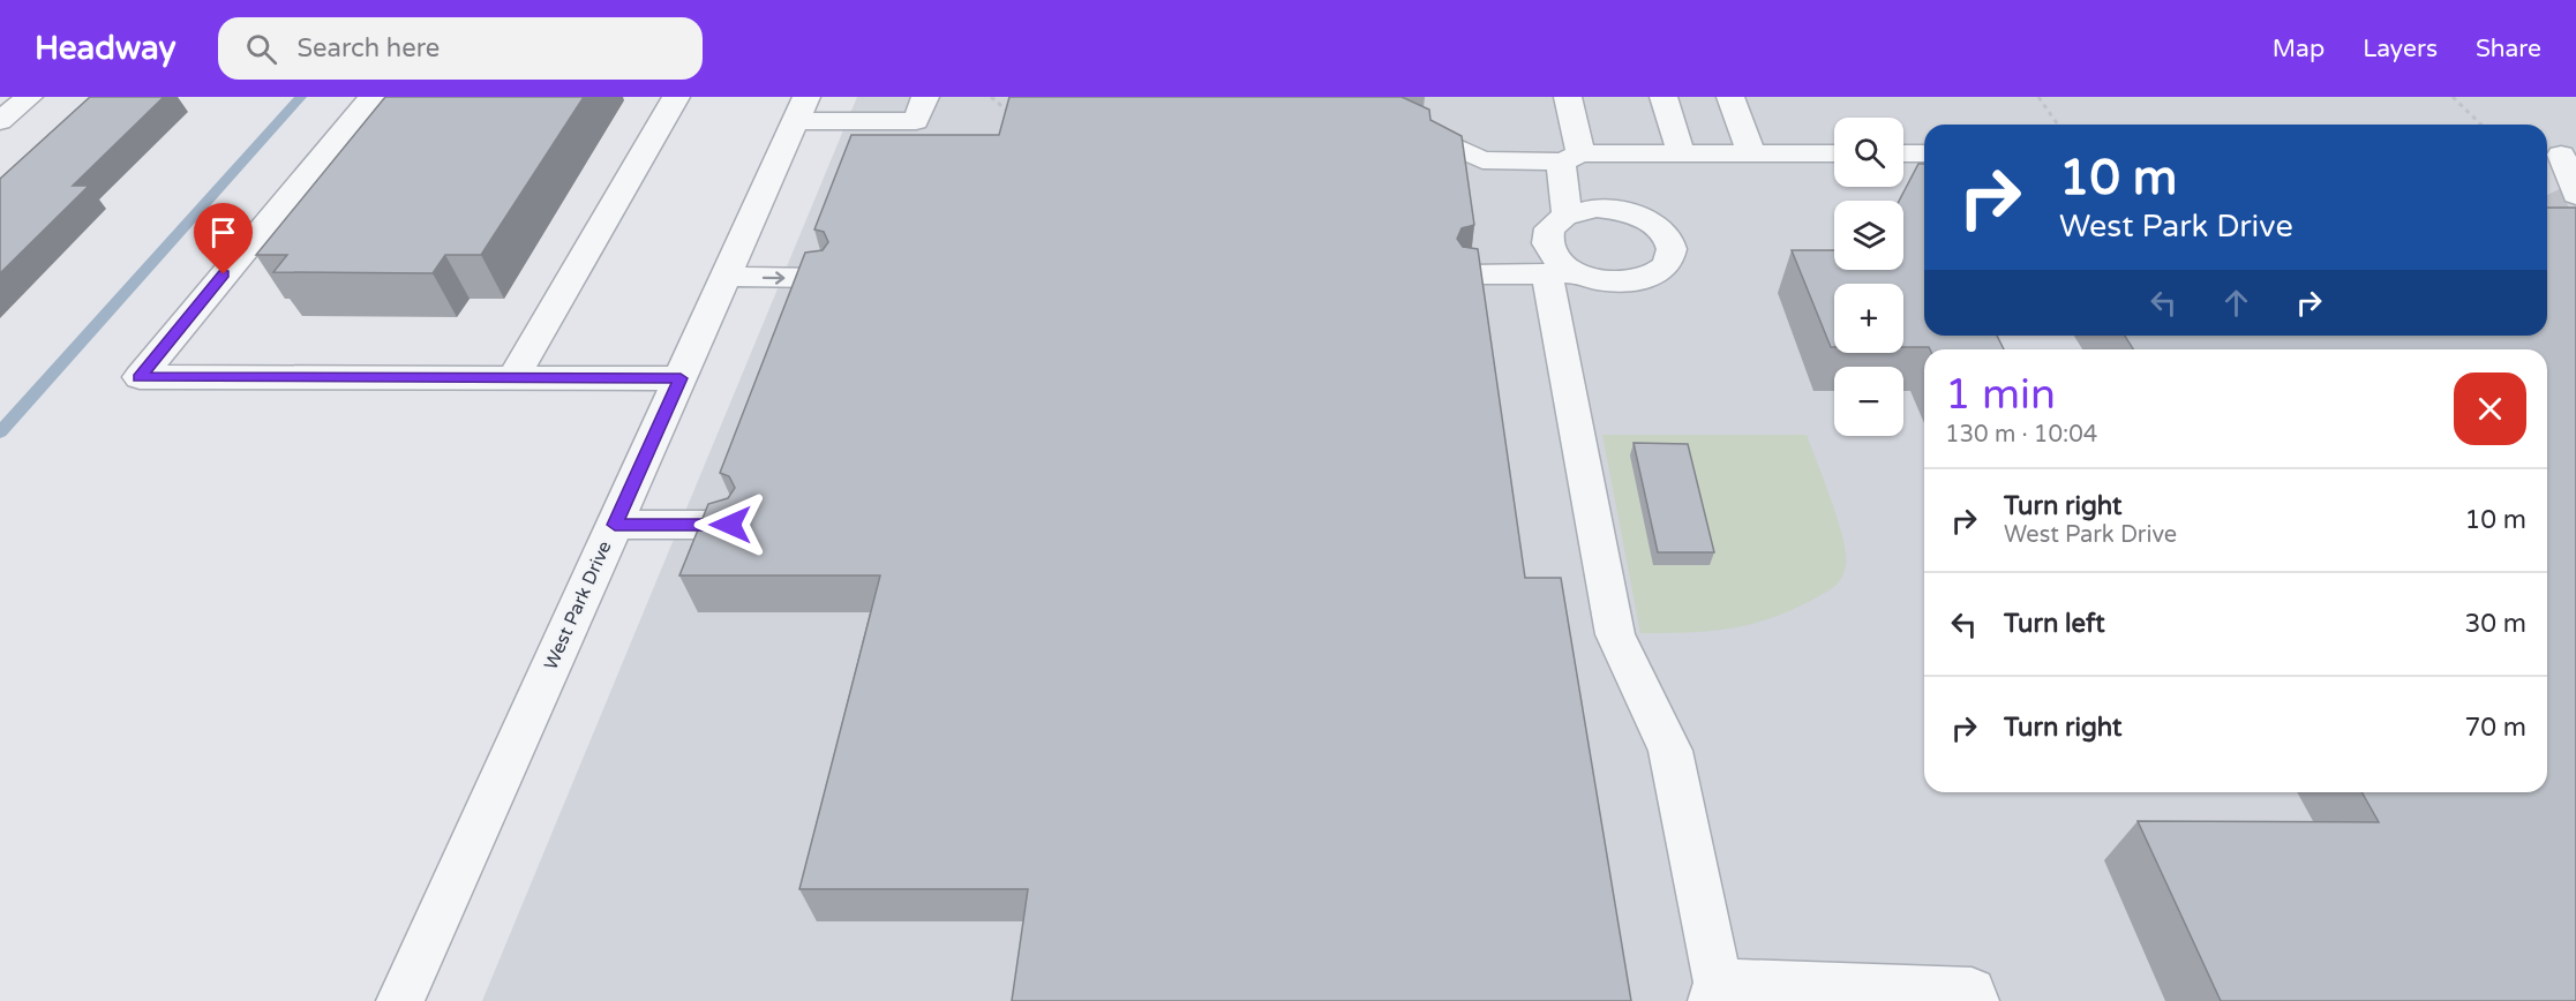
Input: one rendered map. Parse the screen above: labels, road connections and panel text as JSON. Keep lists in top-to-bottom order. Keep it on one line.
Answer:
{"streets":{"street":["West Park Drive"]},"page":{"header":"Headway","search":"Search here","nav":["Map","Layers","Share"],"map_buttons":["+","−"],"turn":["10 m","West Park Drive"],"heading":["1 min","130 m · 10:04"],"list":[{"name":"Turn right","note":"West Park Drive","value":"10 m"},{"name":"Turn left","value":"30 m"},{"name":"Turn right","value":"70 m"}]}}
